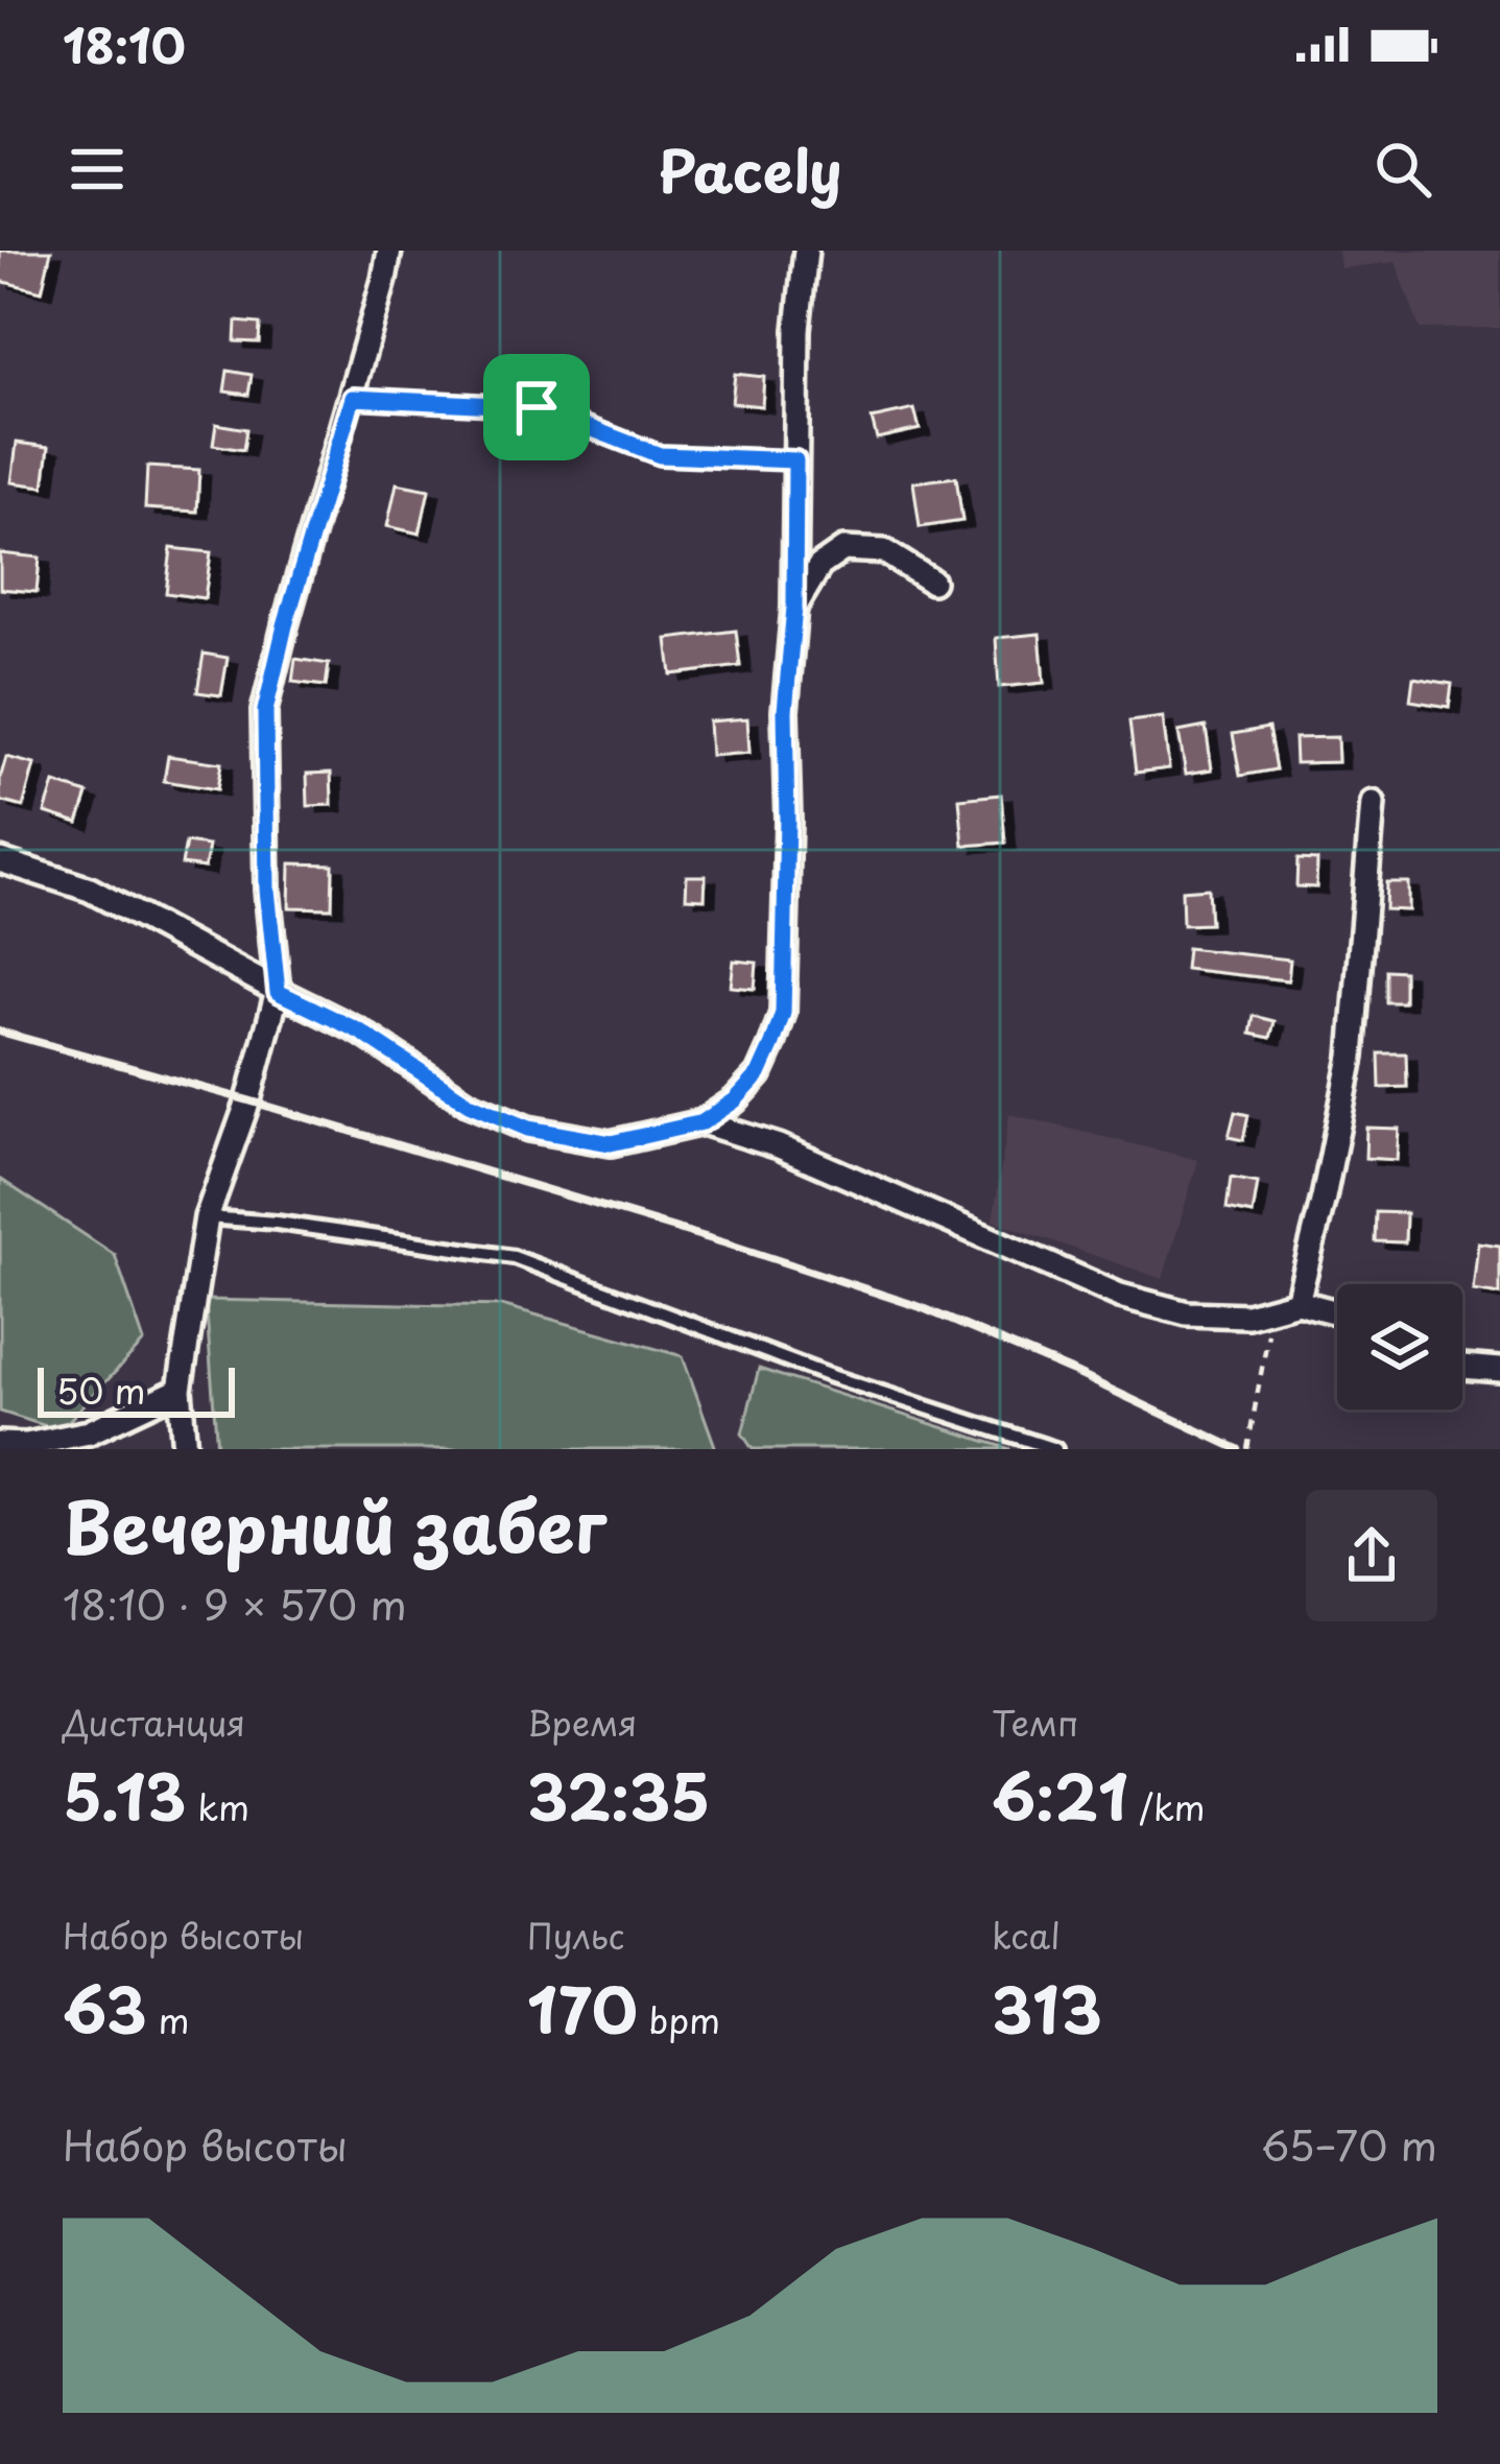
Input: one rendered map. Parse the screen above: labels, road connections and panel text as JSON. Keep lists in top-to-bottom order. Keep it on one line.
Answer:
{"scale_bar":"50 m","page":{"status":"18:10","header":"Pacely","scale":"50 m","heading":["Вечерний забег","18:10 · 9 × 570 m"],"stats":[["Дистанция","5.13 km"],["Время","32:35"],["Темп","6:21 /km"],["Набор высоты","63 m"],["Пульс","170 bpm"],["kcal","313"]],"chart":["Набор высоты","65–70 m"]}}
